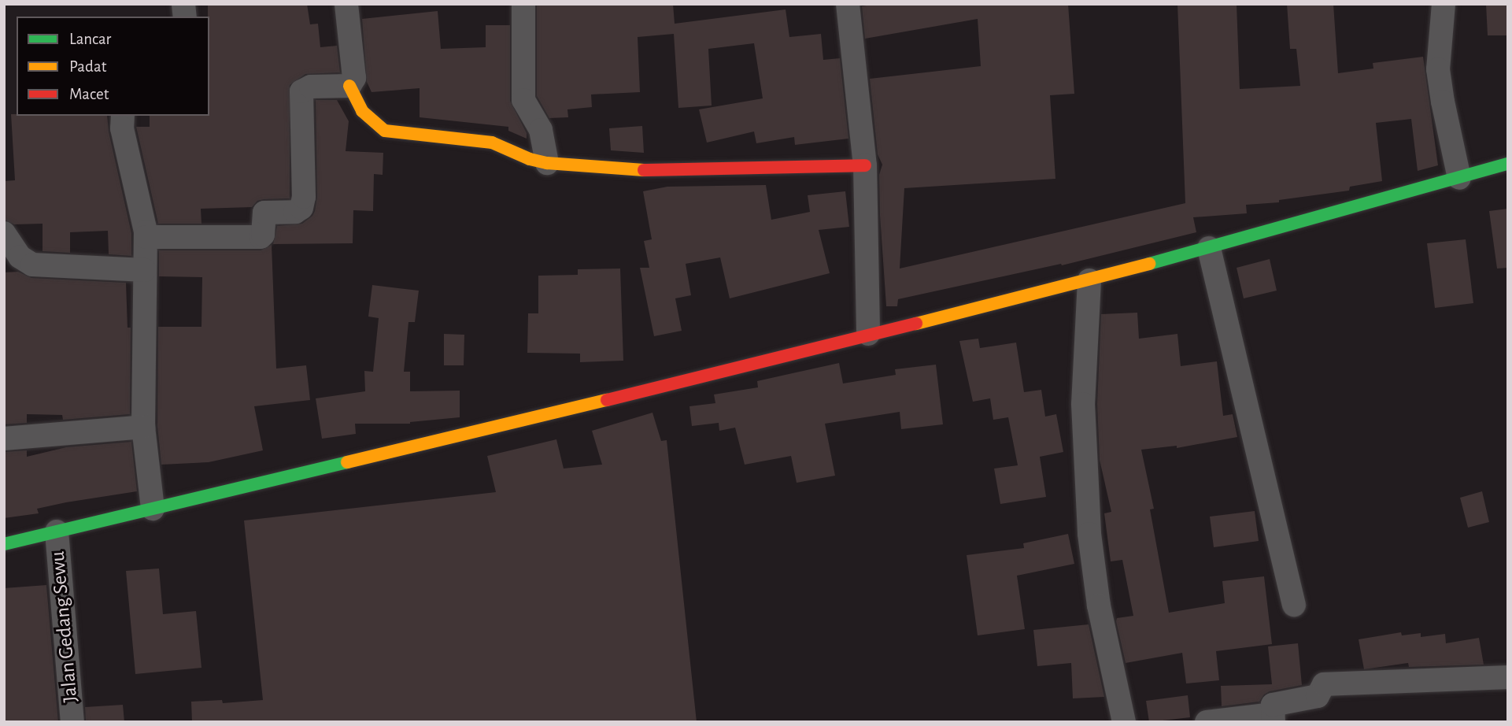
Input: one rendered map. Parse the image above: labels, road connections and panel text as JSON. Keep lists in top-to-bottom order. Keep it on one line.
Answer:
{"streets":{"street":["Jalan Gedang Sewu"]},"legend":["Lancar","Padat","Macet"]}
